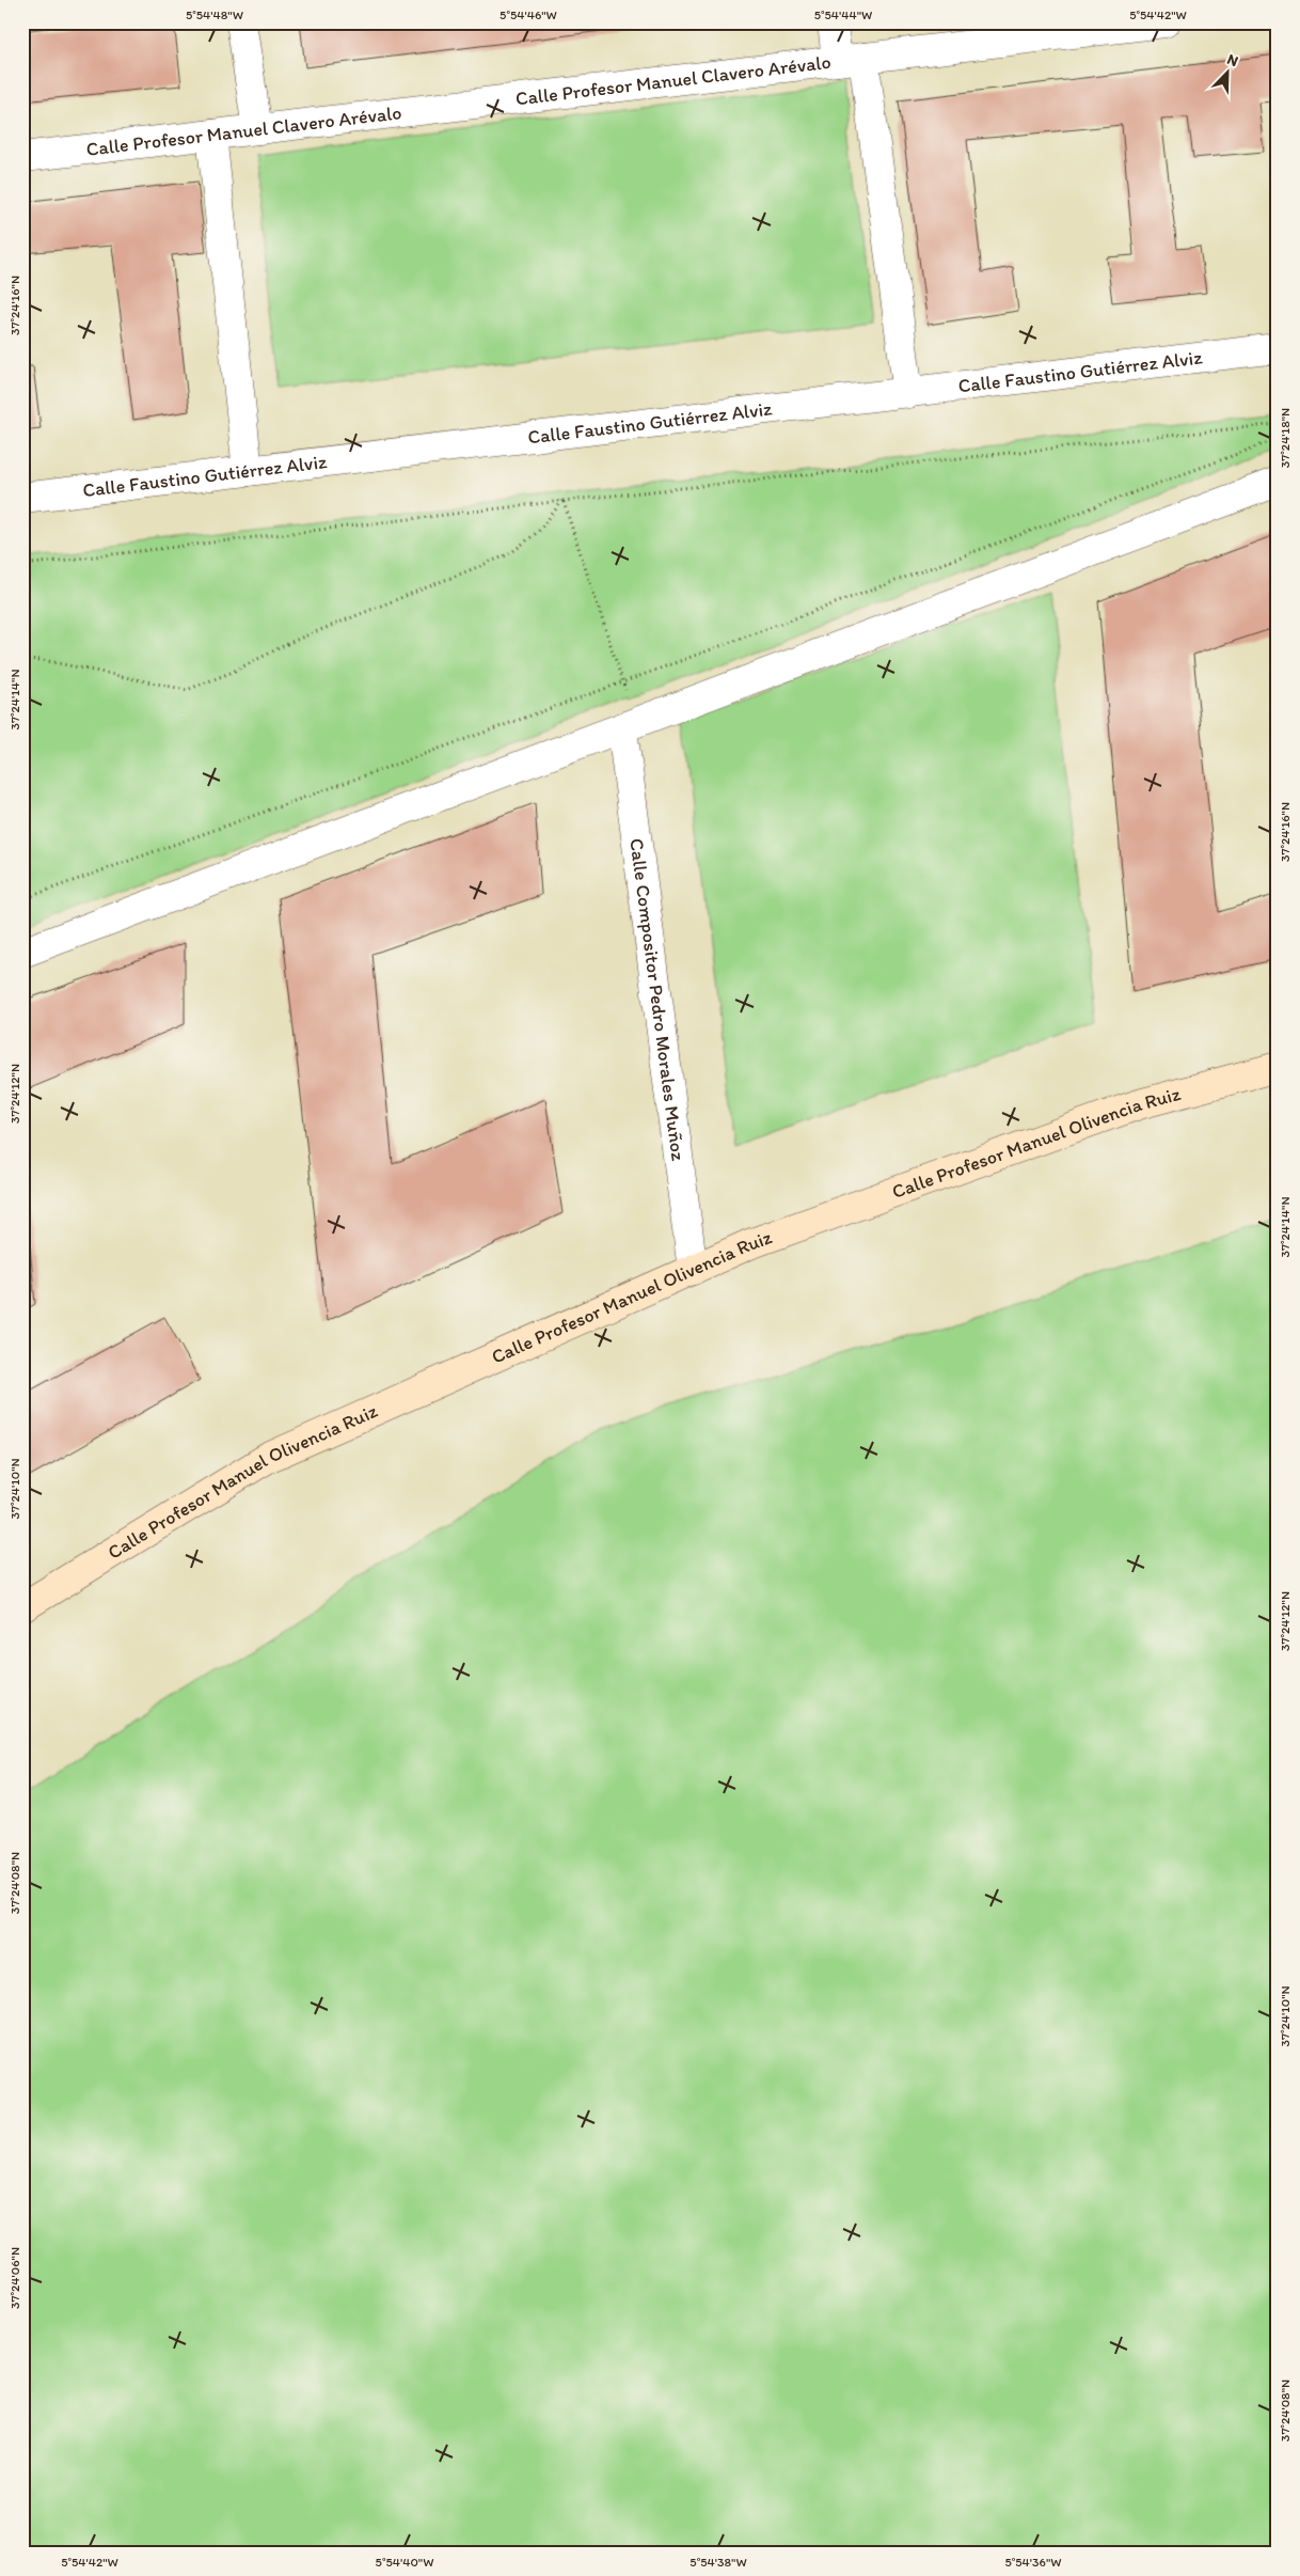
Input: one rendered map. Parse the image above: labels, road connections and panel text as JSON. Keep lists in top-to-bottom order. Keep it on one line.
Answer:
{"streets":{"street":["Calle Profesor Manuel Clavero Arévalo","Calle Faustino Gutiérrez Alviz","Calle Compositor Pedro Morales Muñoz","Calle Profesor Manuel Olivencia Ruiz"]},"crossings":[["Calle Compositor Pedro Morales Muñoz","Calle Profesor Manuel Olivencia Ruiz"]],"north":"top right","coordinates":["5°54'48\"W","5°54'46\"W","5°54'44\"W","5°54'42\"W","37°24'16\"N","37°24'18\"N","37°24'14\"N","37°24'12\"N","37°24'10\"N","37°24'08\"N","37°24'06\"N","5°54'40\"W","5°54'38\"W","5°54'36\"W"]}
